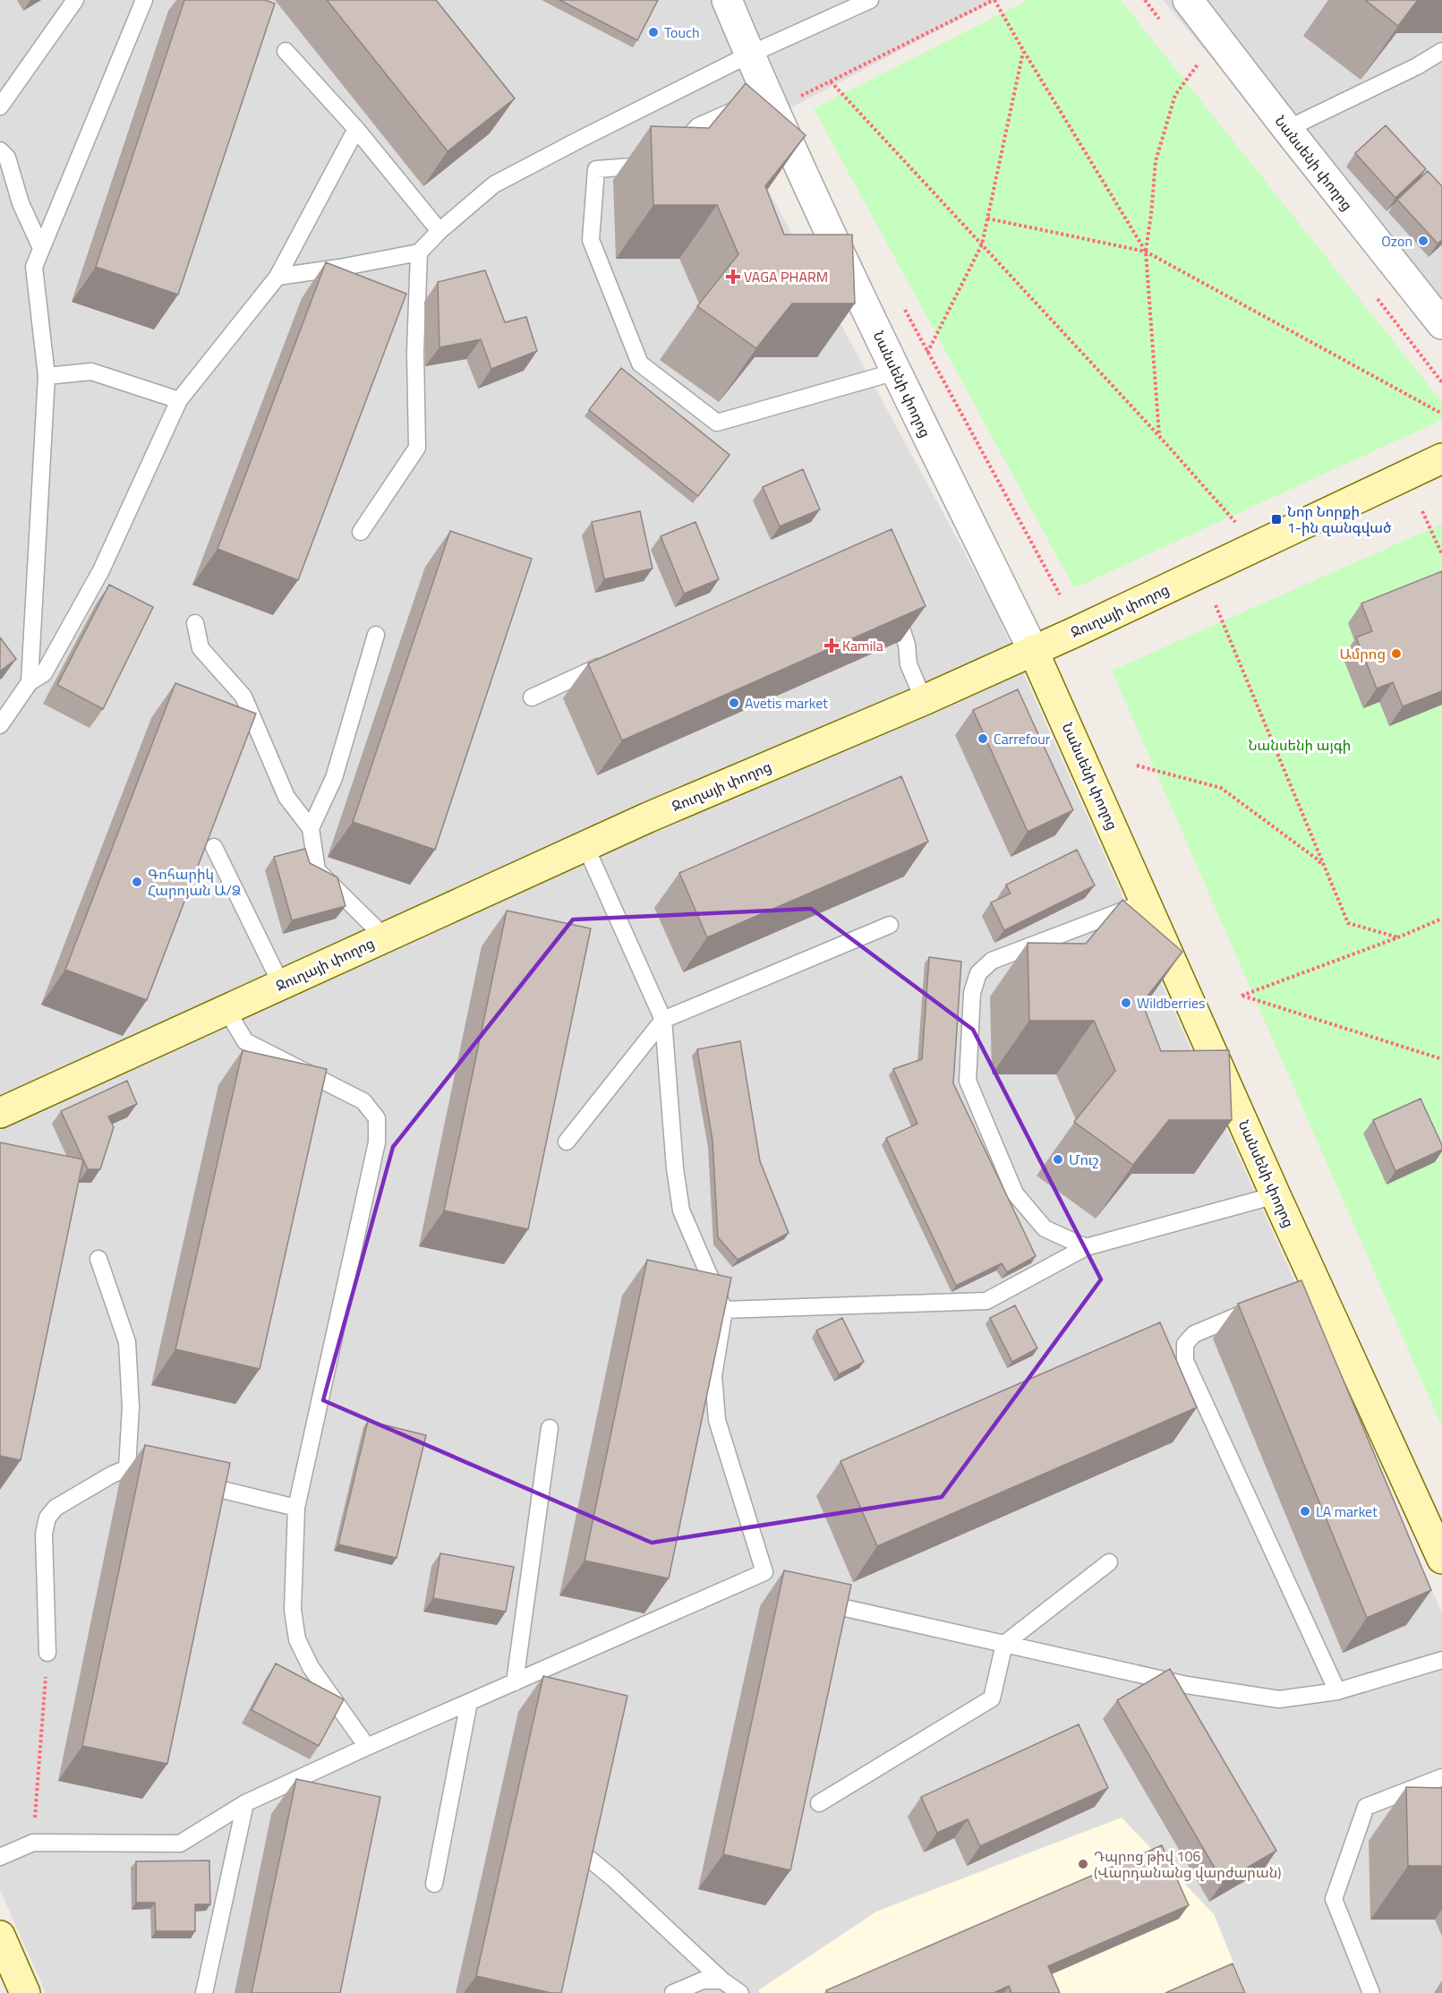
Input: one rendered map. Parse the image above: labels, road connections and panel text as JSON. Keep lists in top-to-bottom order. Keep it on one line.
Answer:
{"streets":{"street":["Նանսենի փողոց","Ջուղայի փողոց"]},"crossings":[["Նանսենի փողոց","Ջուղայի փողոց"]],"parks":["Նանսենի այգի"],"places":{"other":["Touch","Ozon","Ամրոց","Avetis market","Carrefour","Գոհարիկ Հարոյան Ա/Ձ","Wildberries","Մուշ","LA market","Դպրոց թիվ 106 (Վարդանանց վարժարան)"],"health":["VAGA PHARM","Kamila"],"transit":["Նոր Նորքի 1-ին զանգված"]}}
